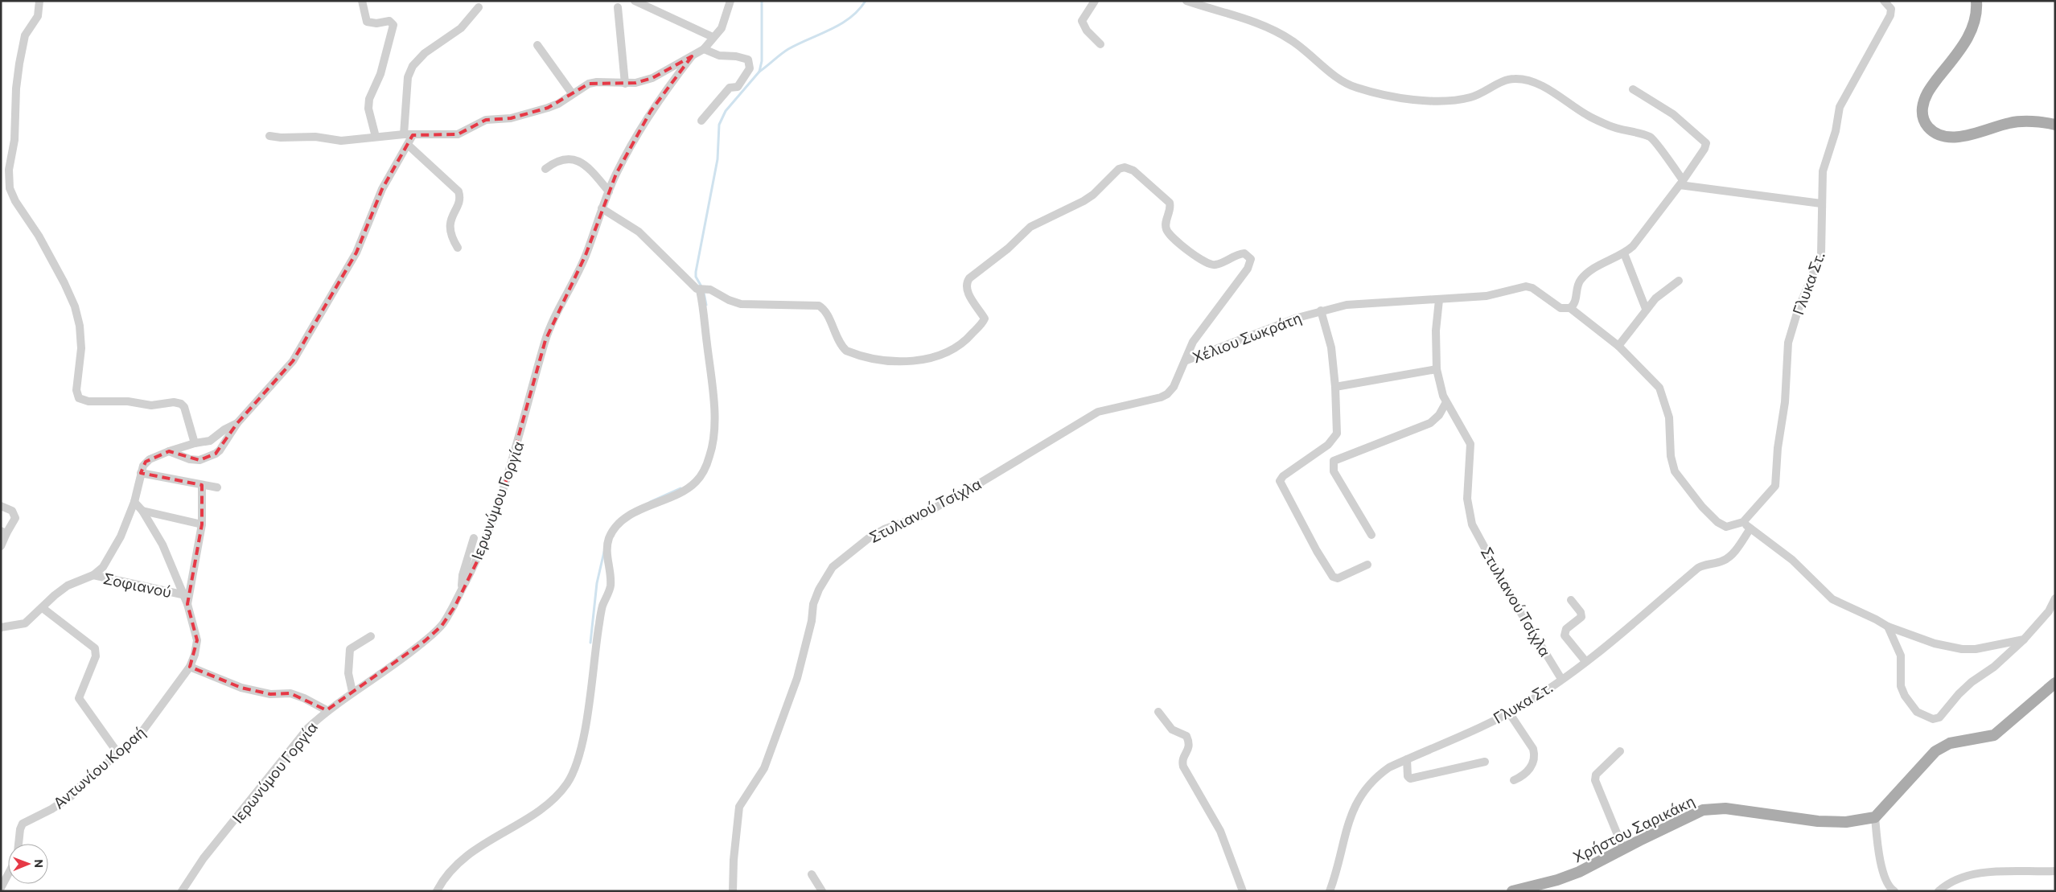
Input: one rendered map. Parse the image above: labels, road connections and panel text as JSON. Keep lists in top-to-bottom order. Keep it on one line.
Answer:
{"streets":{"main road":["Χρήστου Σαρικάκη"],"street":["Γλυκα Στ.","Χέλιου Σωκράτη","Ιερωνύμου Γοργία","Στυλιανού Τσίχλα","Σοφιανού","Αντωνίου Κοραή"]},"crossings":[["Γλυκα Στ.","Στυλιανού Τσίχλα"],["Χέλιου Σωκράτη","Στυλιανού Τσίχλα"],["Σοφιανού","Αντωνίου Κοραή"]],"north":"right"}
